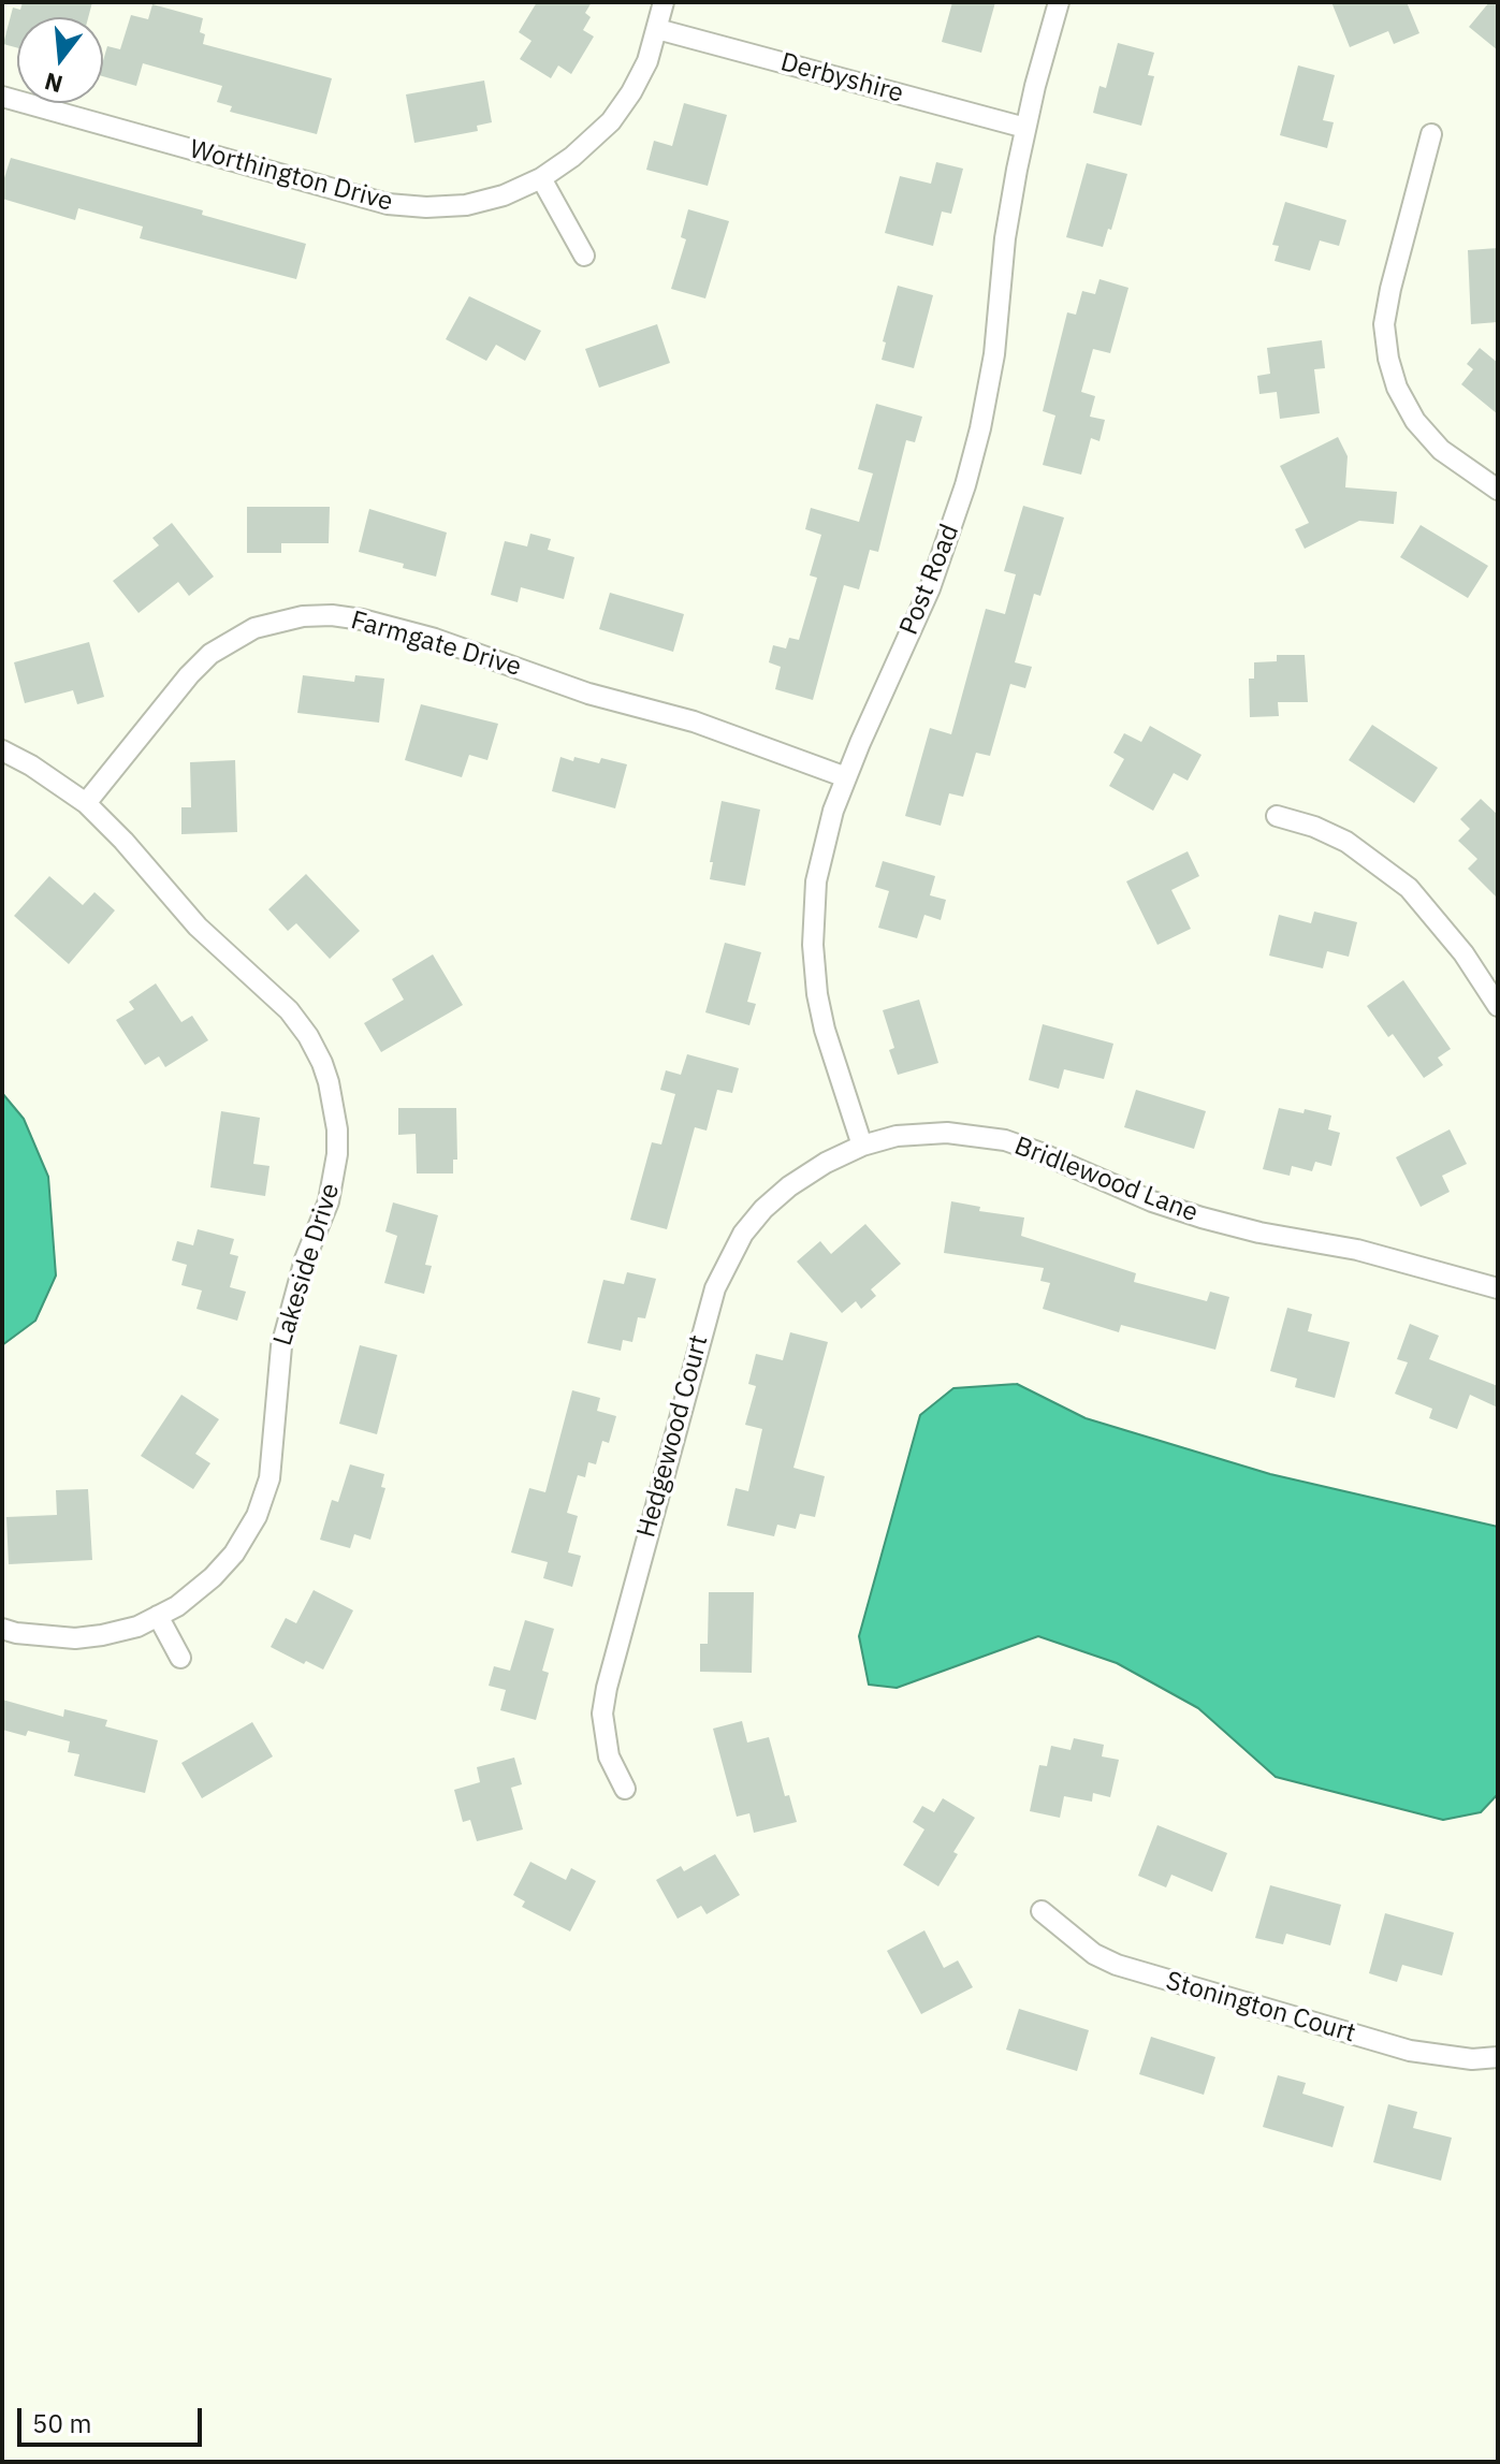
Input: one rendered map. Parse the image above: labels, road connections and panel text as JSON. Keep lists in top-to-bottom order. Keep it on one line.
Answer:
{"streets":{"street":["Derbyshire","Worthington Drive","Post Road","Farmgate Drive","Bridlewood Lane","Lakeside Drive","Hedgewood Court","Stonington Court"]},"crossings":[["Derbyshire","Worthington Drive"],["Derbyshire","Post Road"],["Post Road","Farmgate Drive"],["Post Road","Bridlewood Lane"],["Post Road","Hedgewood Court"],["Farmgate Drive","Lakeside Drive"],["Bridlewood Lane","Hedgewood Court"]],"scale_bar":"50 m","north":"bottom"}
